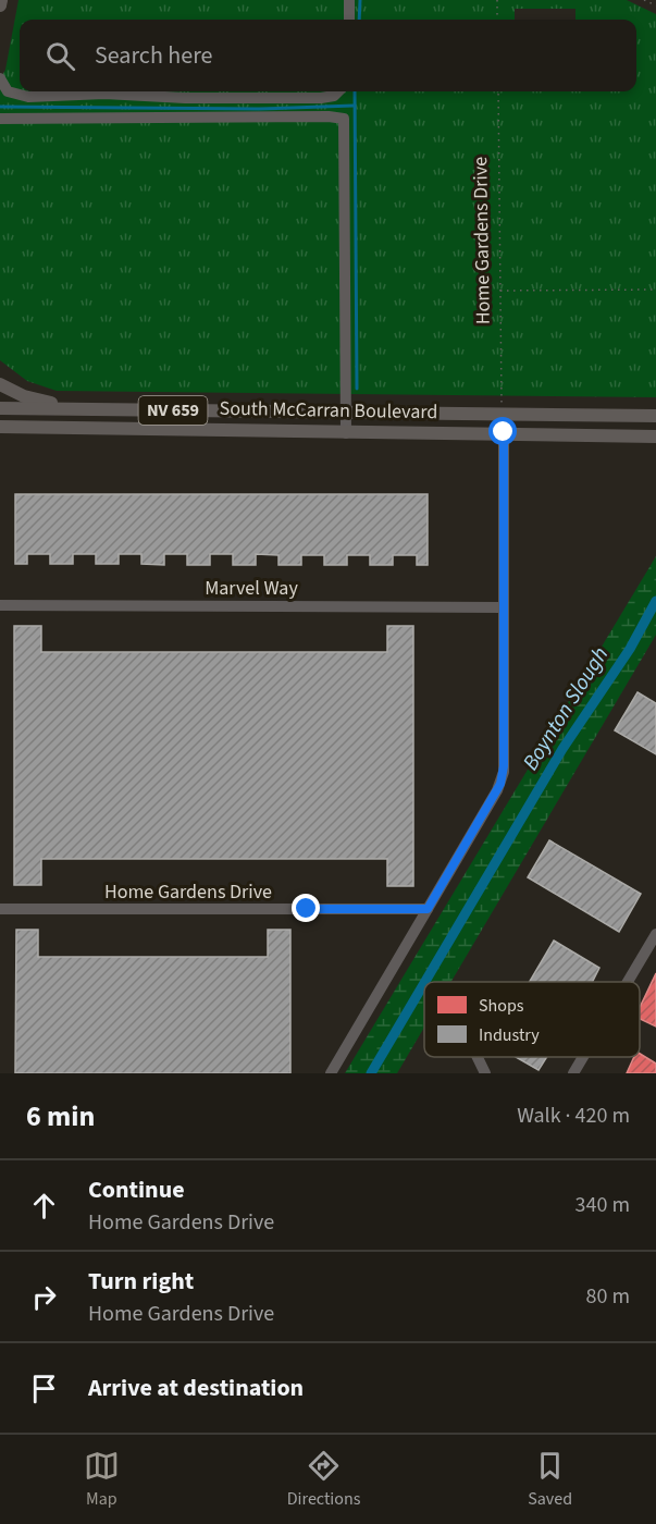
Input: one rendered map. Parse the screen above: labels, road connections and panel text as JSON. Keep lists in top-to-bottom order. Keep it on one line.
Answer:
{"streets":{"main road":["NV 659","South McCarran Boulevard"],"street":["Home Gardens Drive","Marvel Way"]},"water":["Boynton Slough"],"legend":["Shops","Industry"],"page":{"search":"Search here","heading":["6 min","Walk · 420 m"],"list":[["Continue","Home Gardens Drive","340 m"],["Turn right","Home Gardens Drive","80 m"],"Arrive at destination"],"nav":["Map","Directions","Saved"]}}
